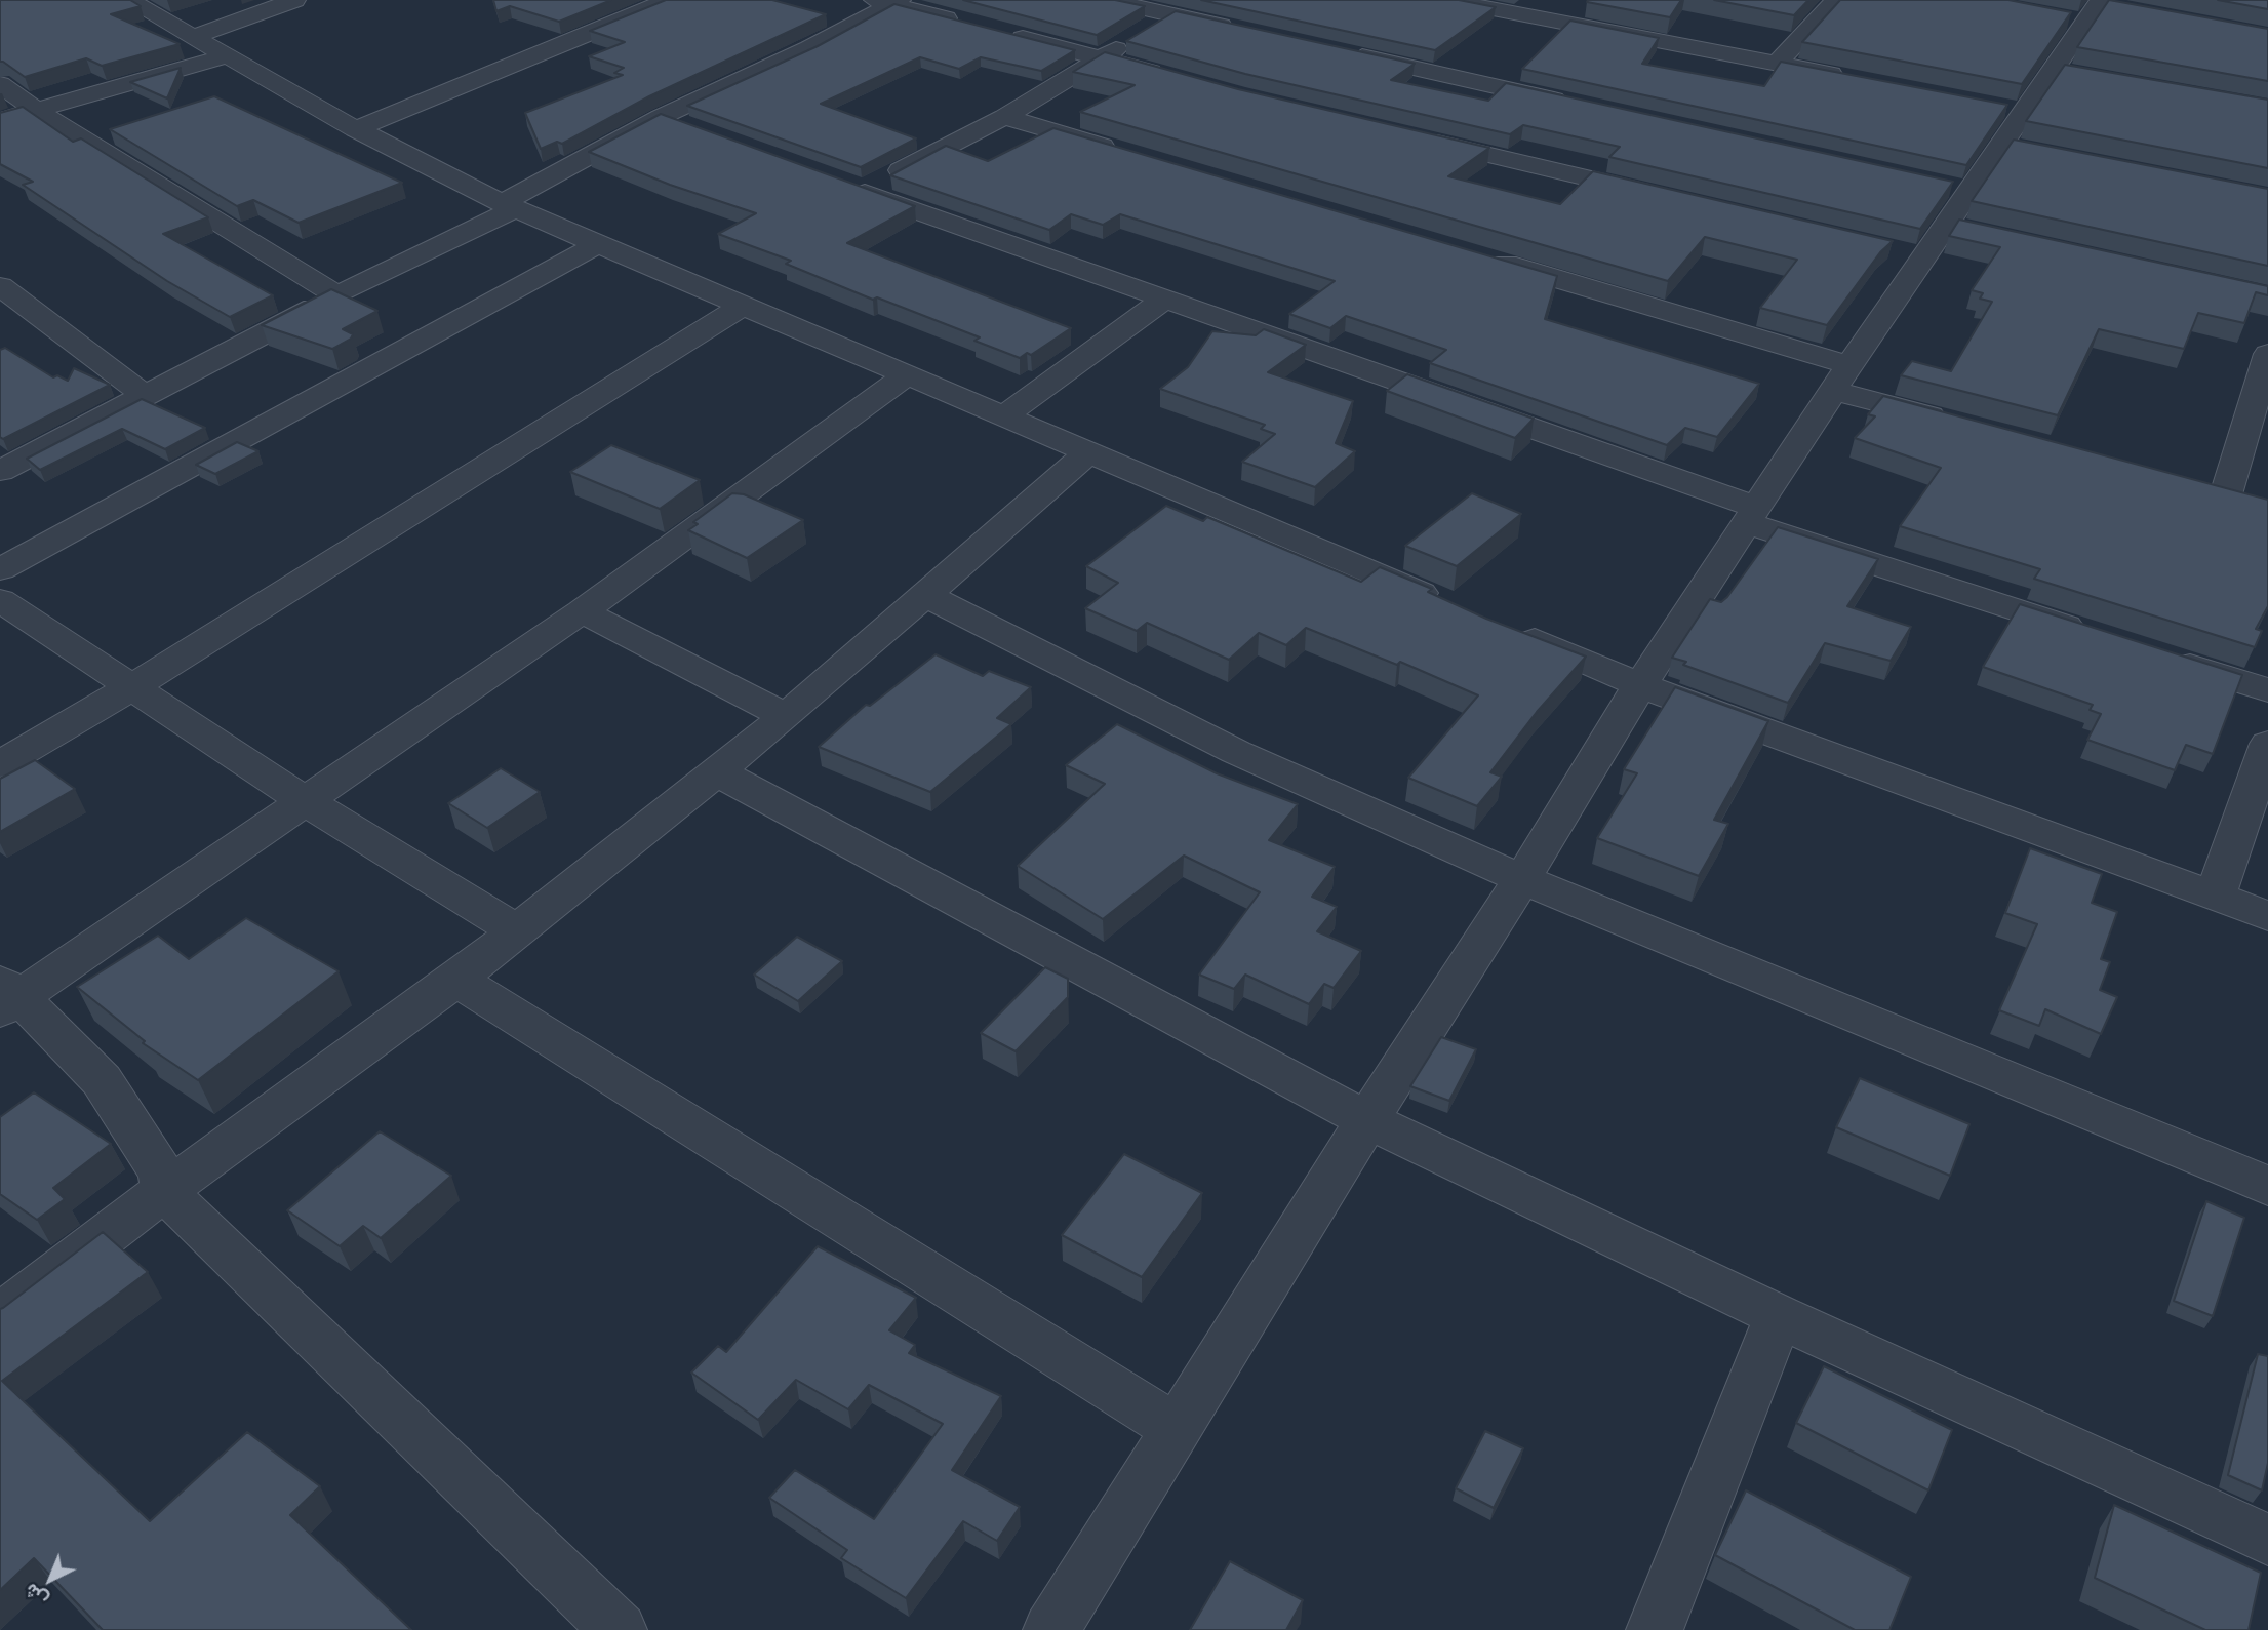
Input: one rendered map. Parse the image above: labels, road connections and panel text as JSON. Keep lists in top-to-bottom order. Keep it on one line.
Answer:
{"north":"bottom left"}
